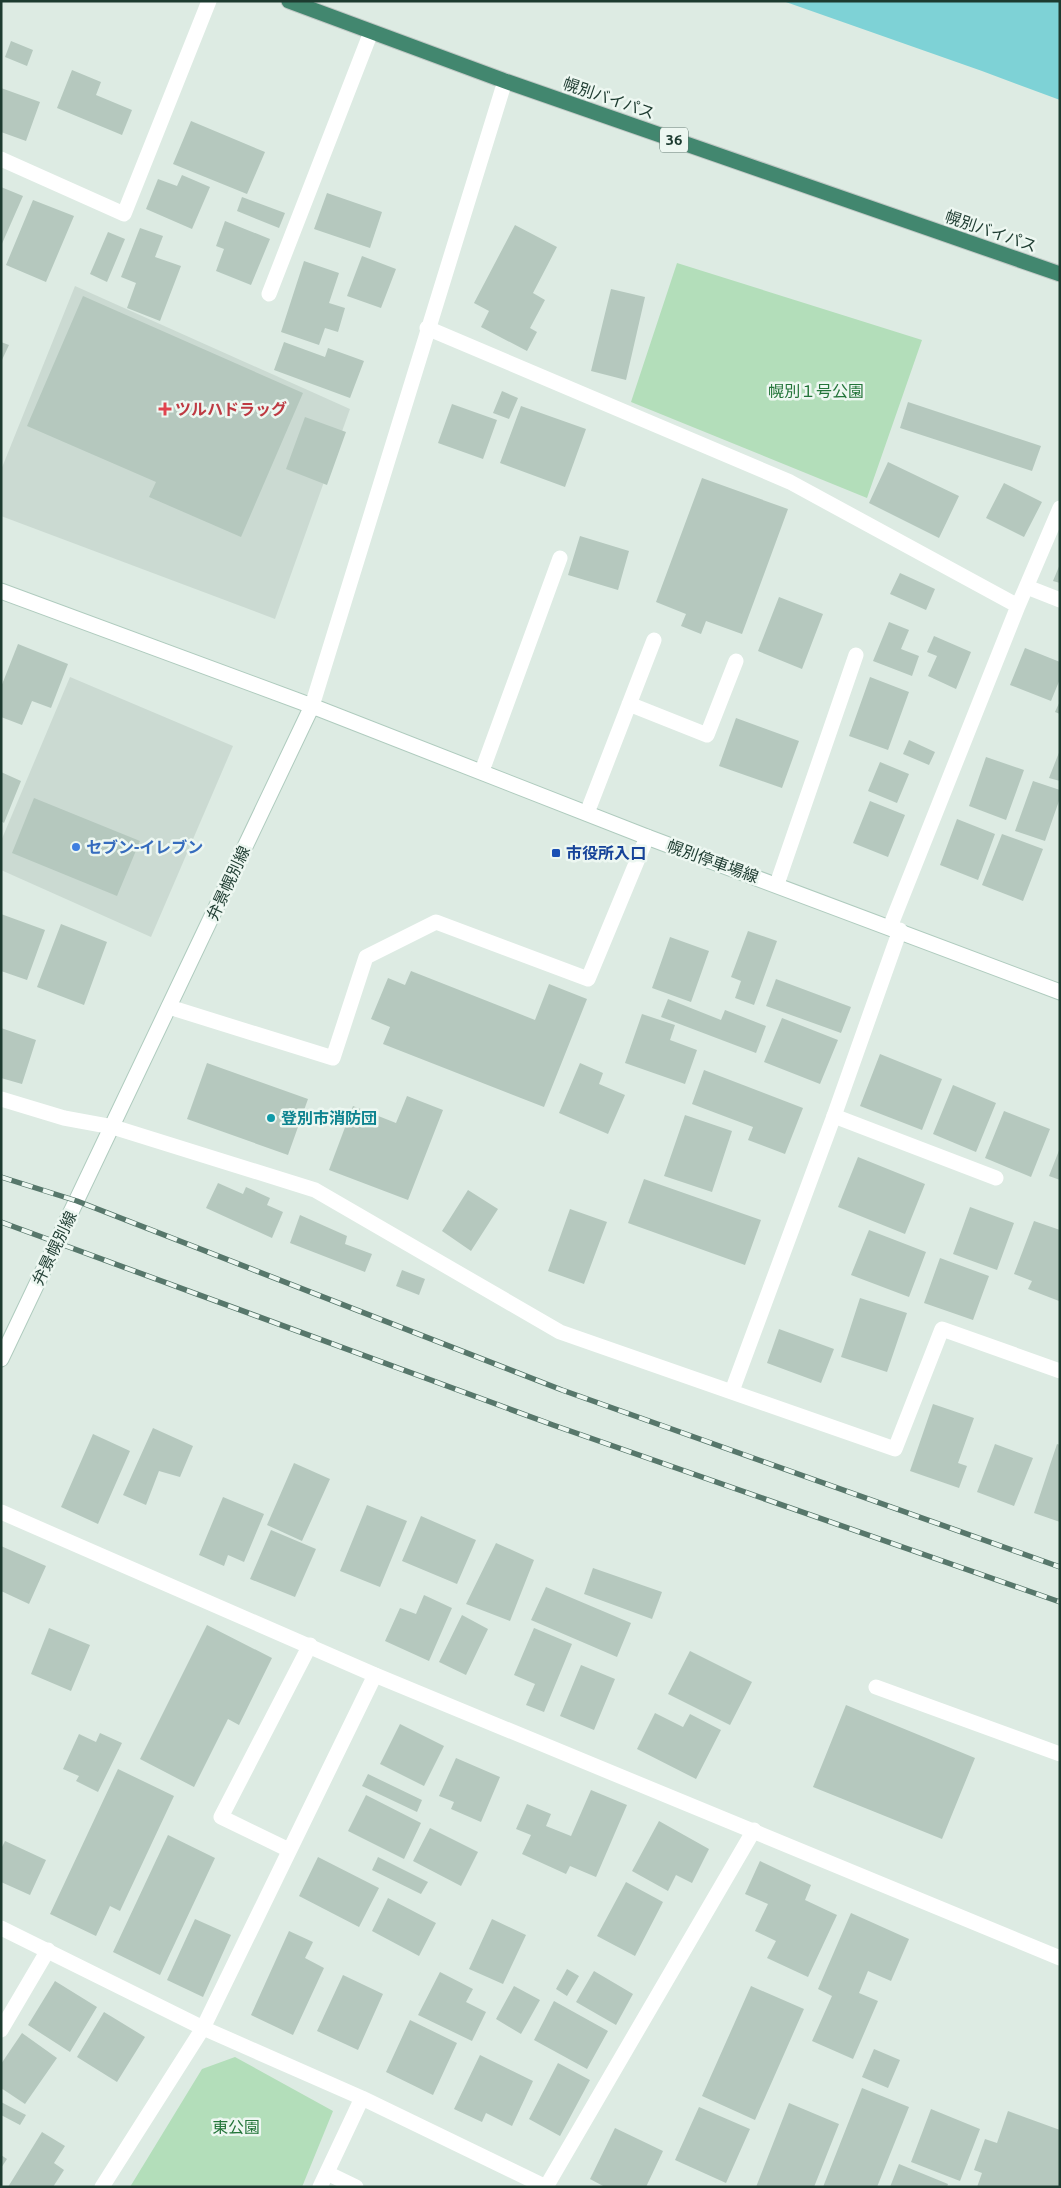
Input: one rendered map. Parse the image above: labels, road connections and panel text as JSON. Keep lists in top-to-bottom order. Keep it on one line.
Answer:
{"streets":{"highway":["幌別バイパス","36"],"street":["幌別停車場線","弁景幌別線"]},"crossings":[["幌別バイパス","弁景幌別線"],["幌別停車場線","弁景幌別線"]],"parks":["幌別１号公園","東公園"],"places":{"health":["ツルハドラッグ"],"other":["セブン-イレブン","登別市消防団"],"transit":["市役所入口"]}}
